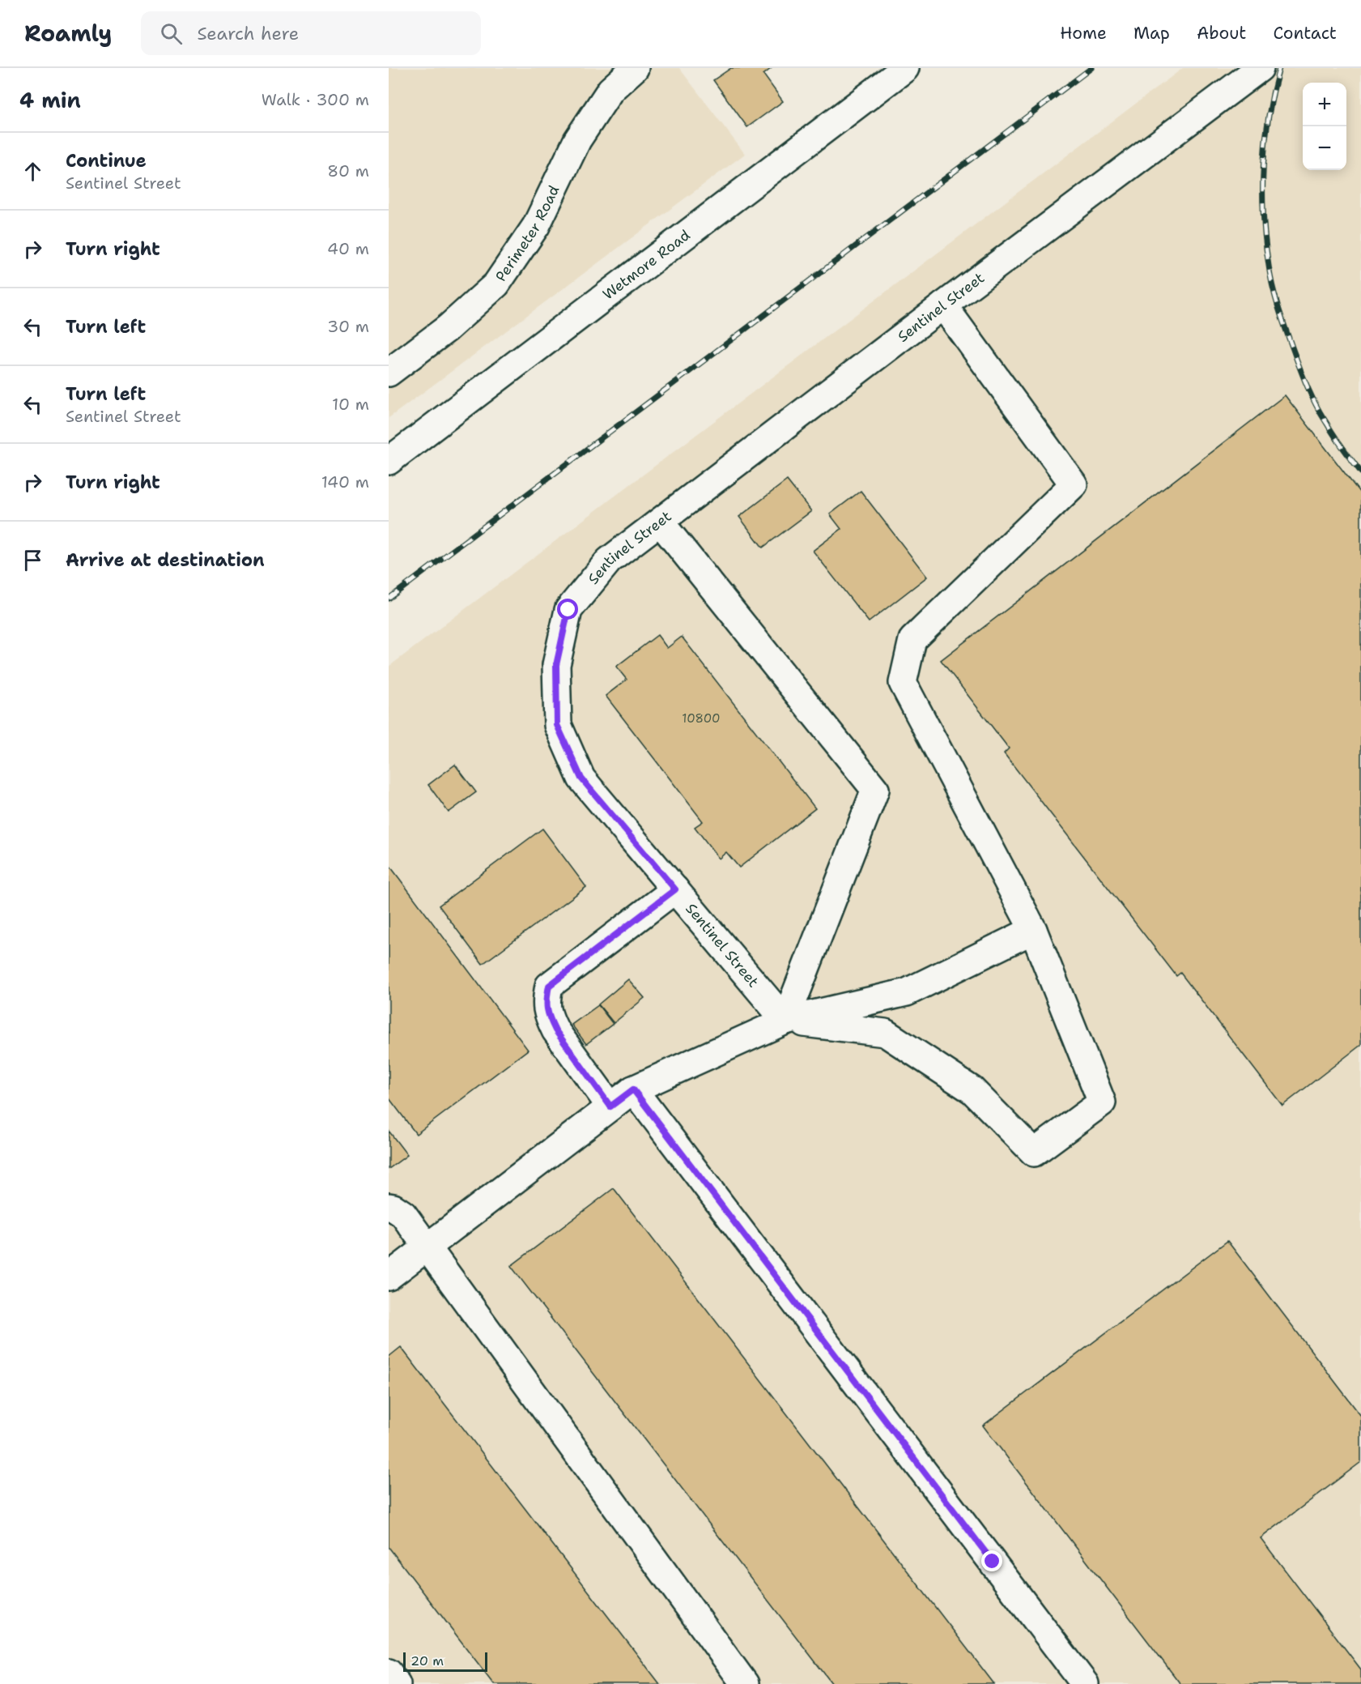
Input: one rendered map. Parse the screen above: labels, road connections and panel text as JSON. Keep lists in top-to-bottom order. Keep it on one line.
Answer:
{"streets":{"street":["Perimeter Road","Wetmore Road","Sentinel Street"]},"house_numbers":["10800"],"scale_bar":"20 m","page":{"header":"Roamly","search":"Search here","nav":["Home","Map","About","Contact"],"heading":["4 min","Walk · 300 m"],"map_buttons":["+","−"],"list":[["Continue","Sentinel Street","80 m"],["Turn right","40 m"],["Turn left","30 m"],["Turn left","Sentinel Street","10 m"],["Turn right","140 m"],"Arrive at destination"],"scale":"20 m"}}
